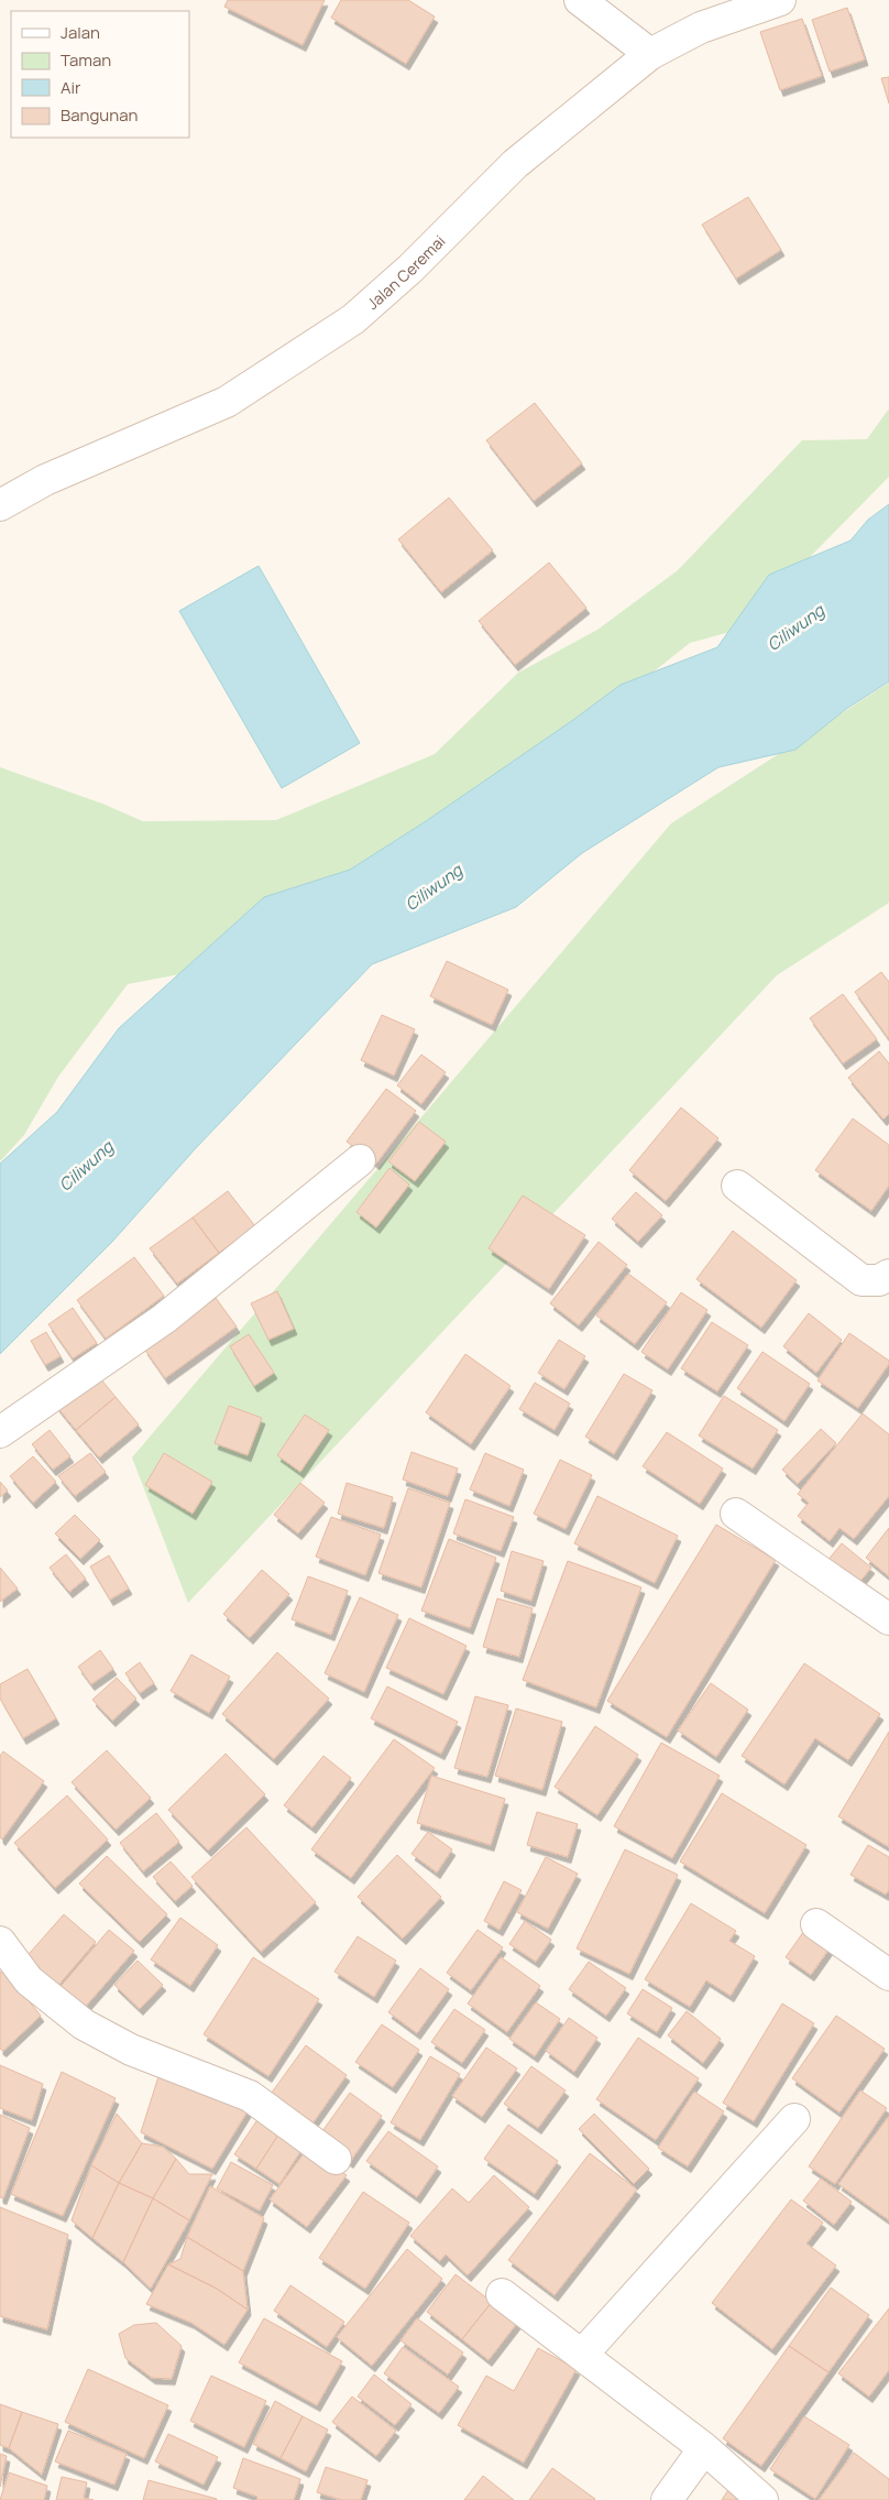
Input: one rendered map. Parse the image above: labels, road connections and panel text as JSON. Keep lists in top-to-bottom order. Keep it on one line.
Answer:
{"streets":{"street":["Jalan Ceremai"]},"water":["Ciliwung"],"legend":["Jalan","Taman","Air","Bangunan"]}
